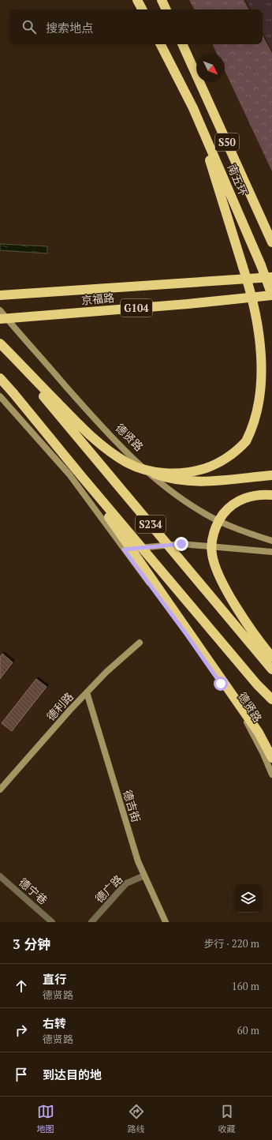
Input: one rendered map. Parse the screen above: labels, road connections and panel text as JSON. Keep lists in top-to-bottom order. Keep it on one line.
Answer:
{"streets":{"highway":["S50","南五环","京福路","G104","德贤路","S234"],"street":["德利路","德吉街","德广路","德宁巷"]},"crossings":[["南五环","京福路"],["京福路","德贤路"],["德利路","德吉街"],["德吉街","德广路"]],"north":"bottom right","page":{"search":"搜索地点","heading":["3 分钟","步行 · 220 m"],"list":[["直行","德贤路","160 m"],["右转","德贤路","60 m"],"到达目的地"],"nav":["地图","路线","收藏"]}}
